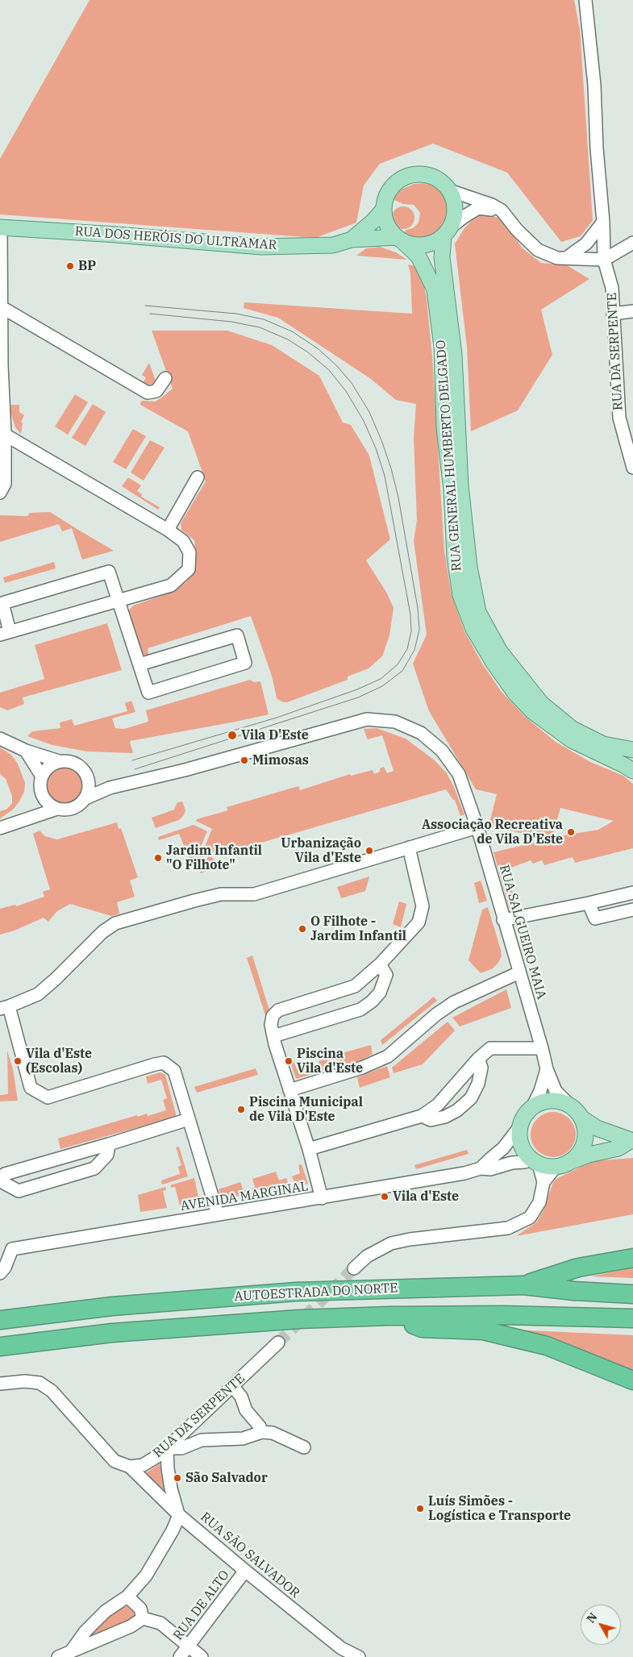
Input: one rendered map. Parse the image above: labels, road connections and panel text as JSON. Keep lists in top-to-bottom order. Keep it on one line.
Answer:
{"streets":{"highway":["AUTOESTRADA DO NORTE"],"main road":["RUA DOS HERÓIS DO ULTRAMAR","RUA GENERAL HUMBERTO DELGADO"],"street":["RUA DA SERPENTE","RUA SALGUEIRO MAIA","AVENIDA MARGINAL","RUA SÃO SALVADOR","RUA DE ALTO"]},"crossings":[["RUA DOS HERÓIS DO ULTRAMAR","RUA GENERAL HUMBERTO DELGADO"],["RUA DA SERPENTE","RUA SÃO SALVADOR"],["RUA SALGUEIRO MAIA","AVENIDA MARGINAL"],["RUA SÃO SALVADOR","RUA DE ALTO"]],"places":["BP","Vila D'Este","Mimosas","Associação Recreativa de Vila D'Este","Urbanização Vila d'Este","Jardim Infantil \"O Filhote\"","O Filhote - Jardim Infantil","Vila d'Este (Escolas)","Piscina Vila d'Este","Piscina Municipal de Vila D'Este","Vila d'Este","São Salvador","Luís Simões - Logística e Transporte"],"north":"top left"}
